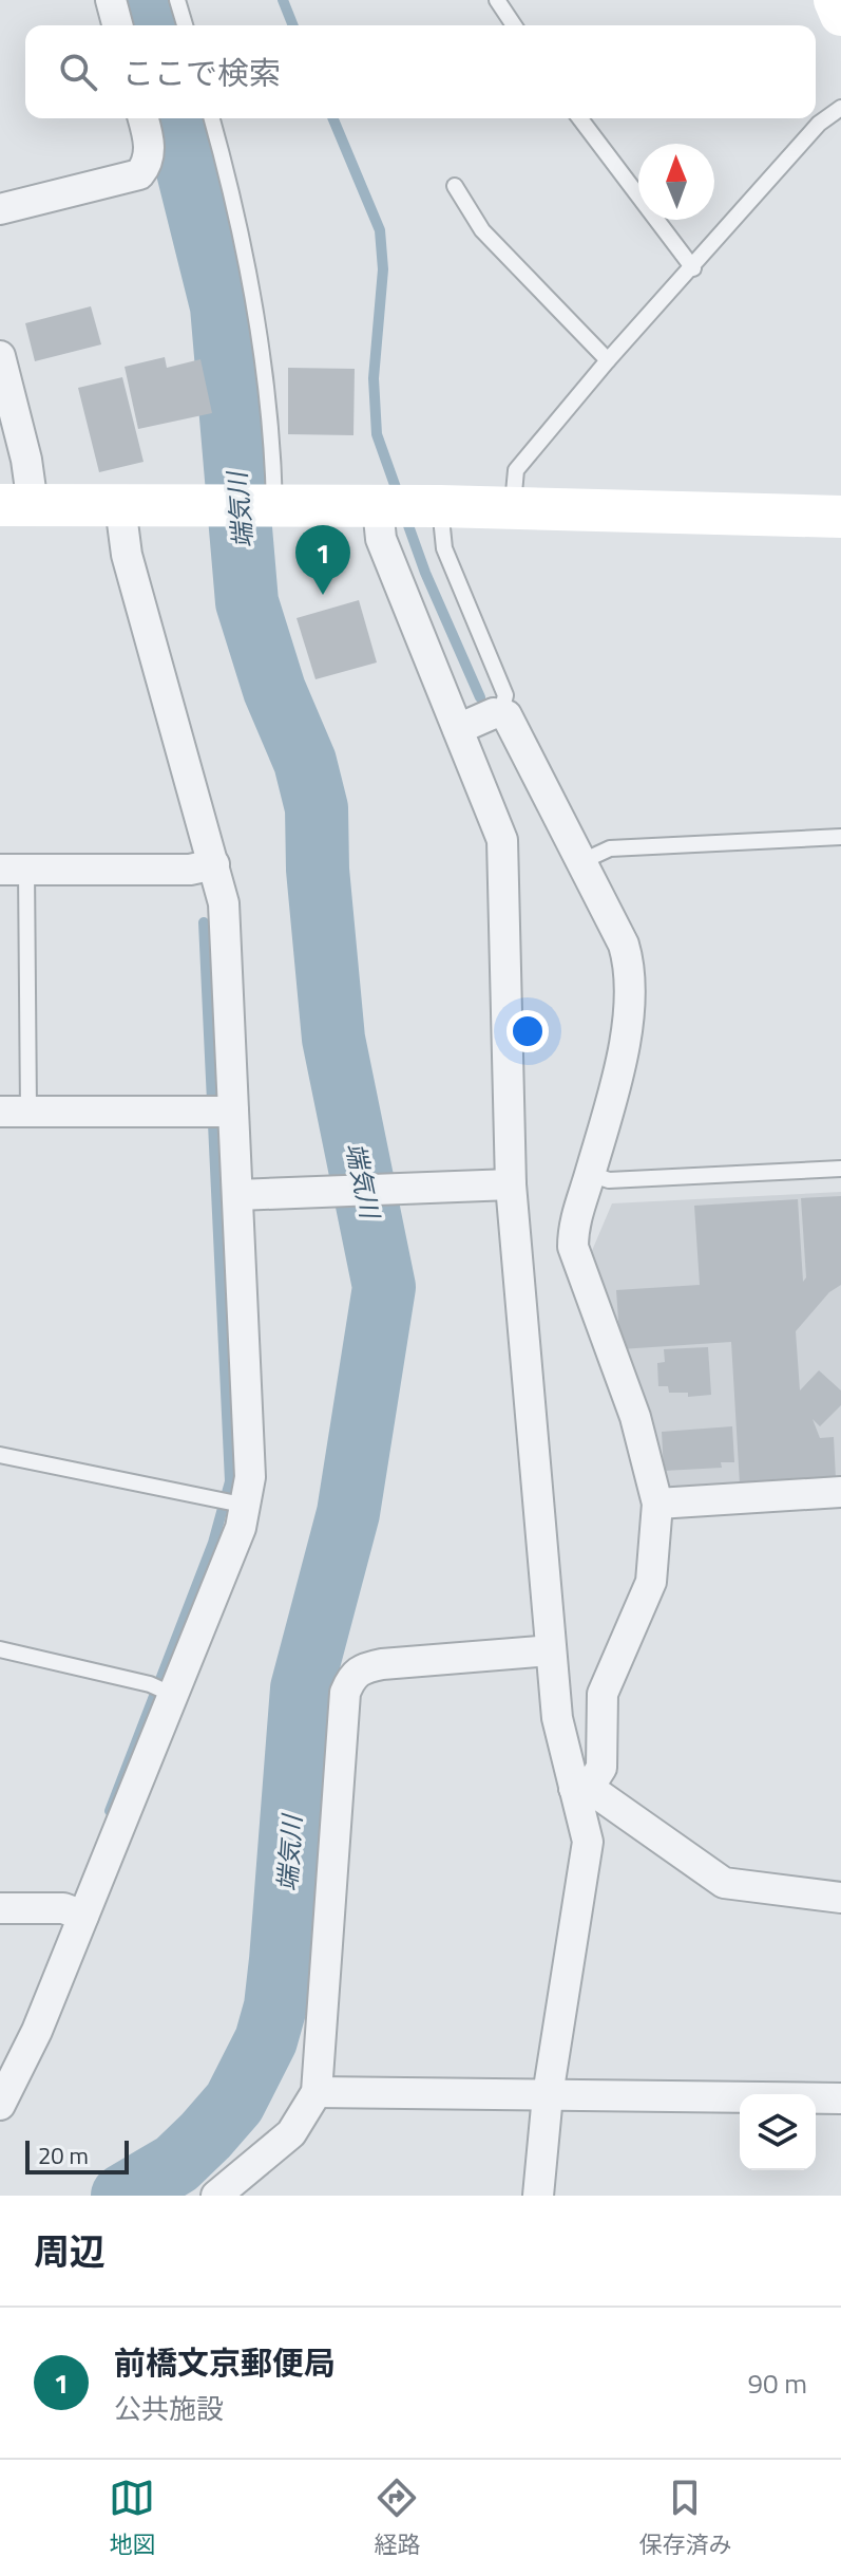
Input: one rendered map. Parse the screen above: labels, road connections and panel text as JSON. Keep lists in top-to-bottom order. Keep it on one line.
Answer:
{"water":["端気川"],"scale_bar":"20 m","north":"top","page":{"search":"ここで検索","pins":"1","scale":"20 m","heading":"周辺","list":[{"mark":"1","name":"前橋文京郵便局","note":"公共施設","value":"90 m"}],"nav":["地図","経路","保存済み"]}}
